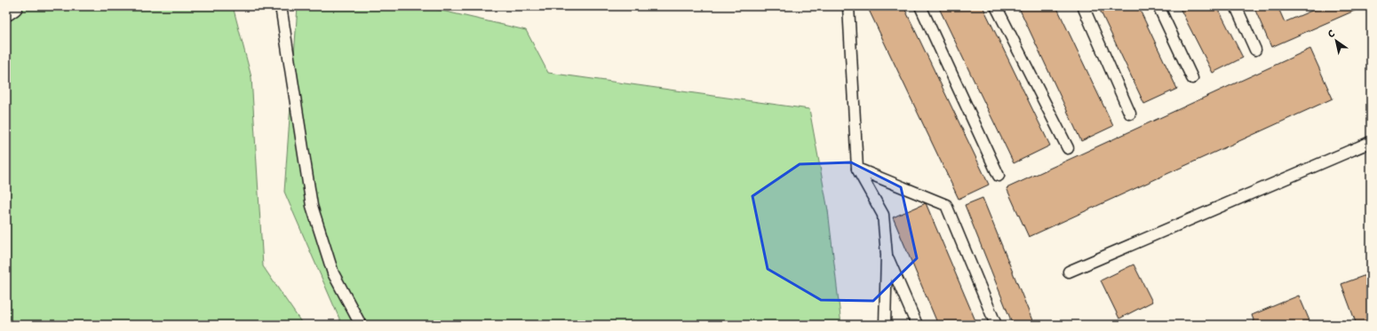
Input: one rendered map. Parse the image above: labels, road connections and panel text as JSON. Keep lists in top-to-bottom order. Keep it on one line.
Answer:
{"north":"top left"}
